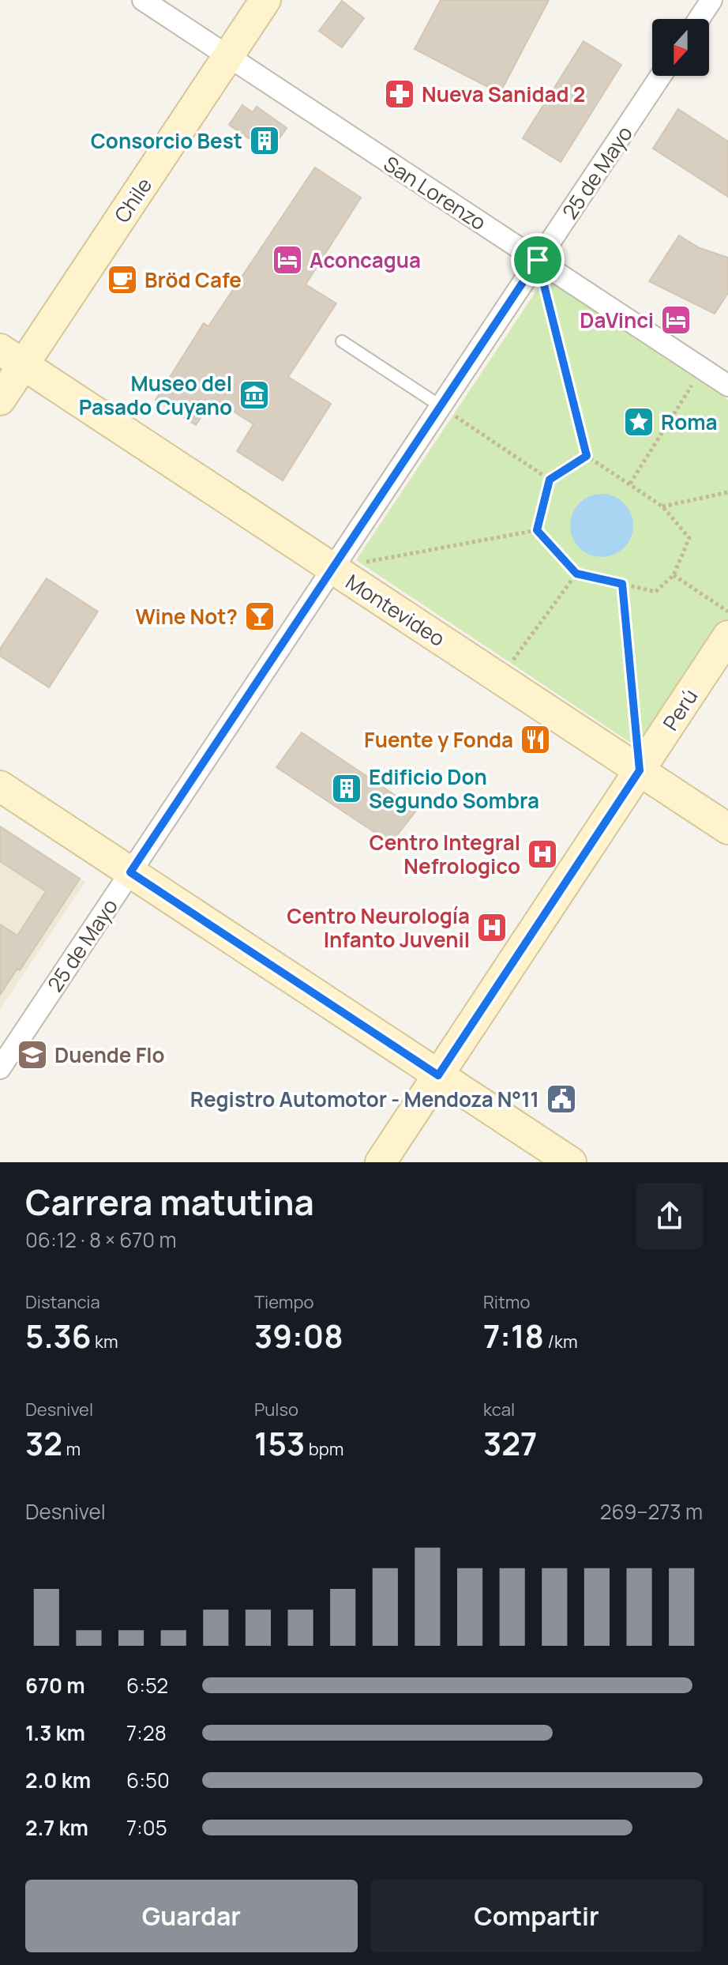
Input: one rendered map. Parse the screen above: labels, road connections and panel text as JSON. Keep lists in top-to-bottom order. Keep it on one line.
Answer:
{"streets":{"street":["25 de Mayo","San Lorenzo","Chile","Montevideo","Perú"]},"crossings":[["25 de Mayo","San Lorenzo"],["25 de Mayo","Montevideo"],["San Lorenzo","Chile"],["Chile","Montevideo"],["Montevideo","Perú"]],"places":{"pharmacy":["Nueva Sanidad 2"],"building":["Consorcio Best","Edificio Don Segundo Sombra"],"hotel":["Aconcagua","DaVinci"],"cafe":["Bröd Cafe"],"museum":["Museo del Pasado Cuyano"],"place":["Roma"],"bar":["Wine Not?"],"restaurant":["Fuente y Fonda"],"hospital":["Centro Integral Nefrologico","Centro Neurología Infanto Juvenil"],"school or university":["Duende Flo"],"public building":["Registro Automotor - Mendoza N°11"]},"north":"bottom","page":{"heading":["Carrera matutina","06:12 · 8 × 670 m"],"stats":[["Distancia","5.36 km"],["Tiempo","39:08"],["Ritmo","7:18 /km"],["Desnivel","32 m"],["Pulso","153 bpm"],["kcal","327"]],"chart":["Desnivel","269–273 m"],"list":[{"name":"670 m","note":"6:52"},{"name":"1.3 km","note":"7:28"},{"name":"2.0 km","note":"6:50"},{"name":"2.7 km","note":"7:05"}],"buttons":["Guardar","Compartir"]}}
